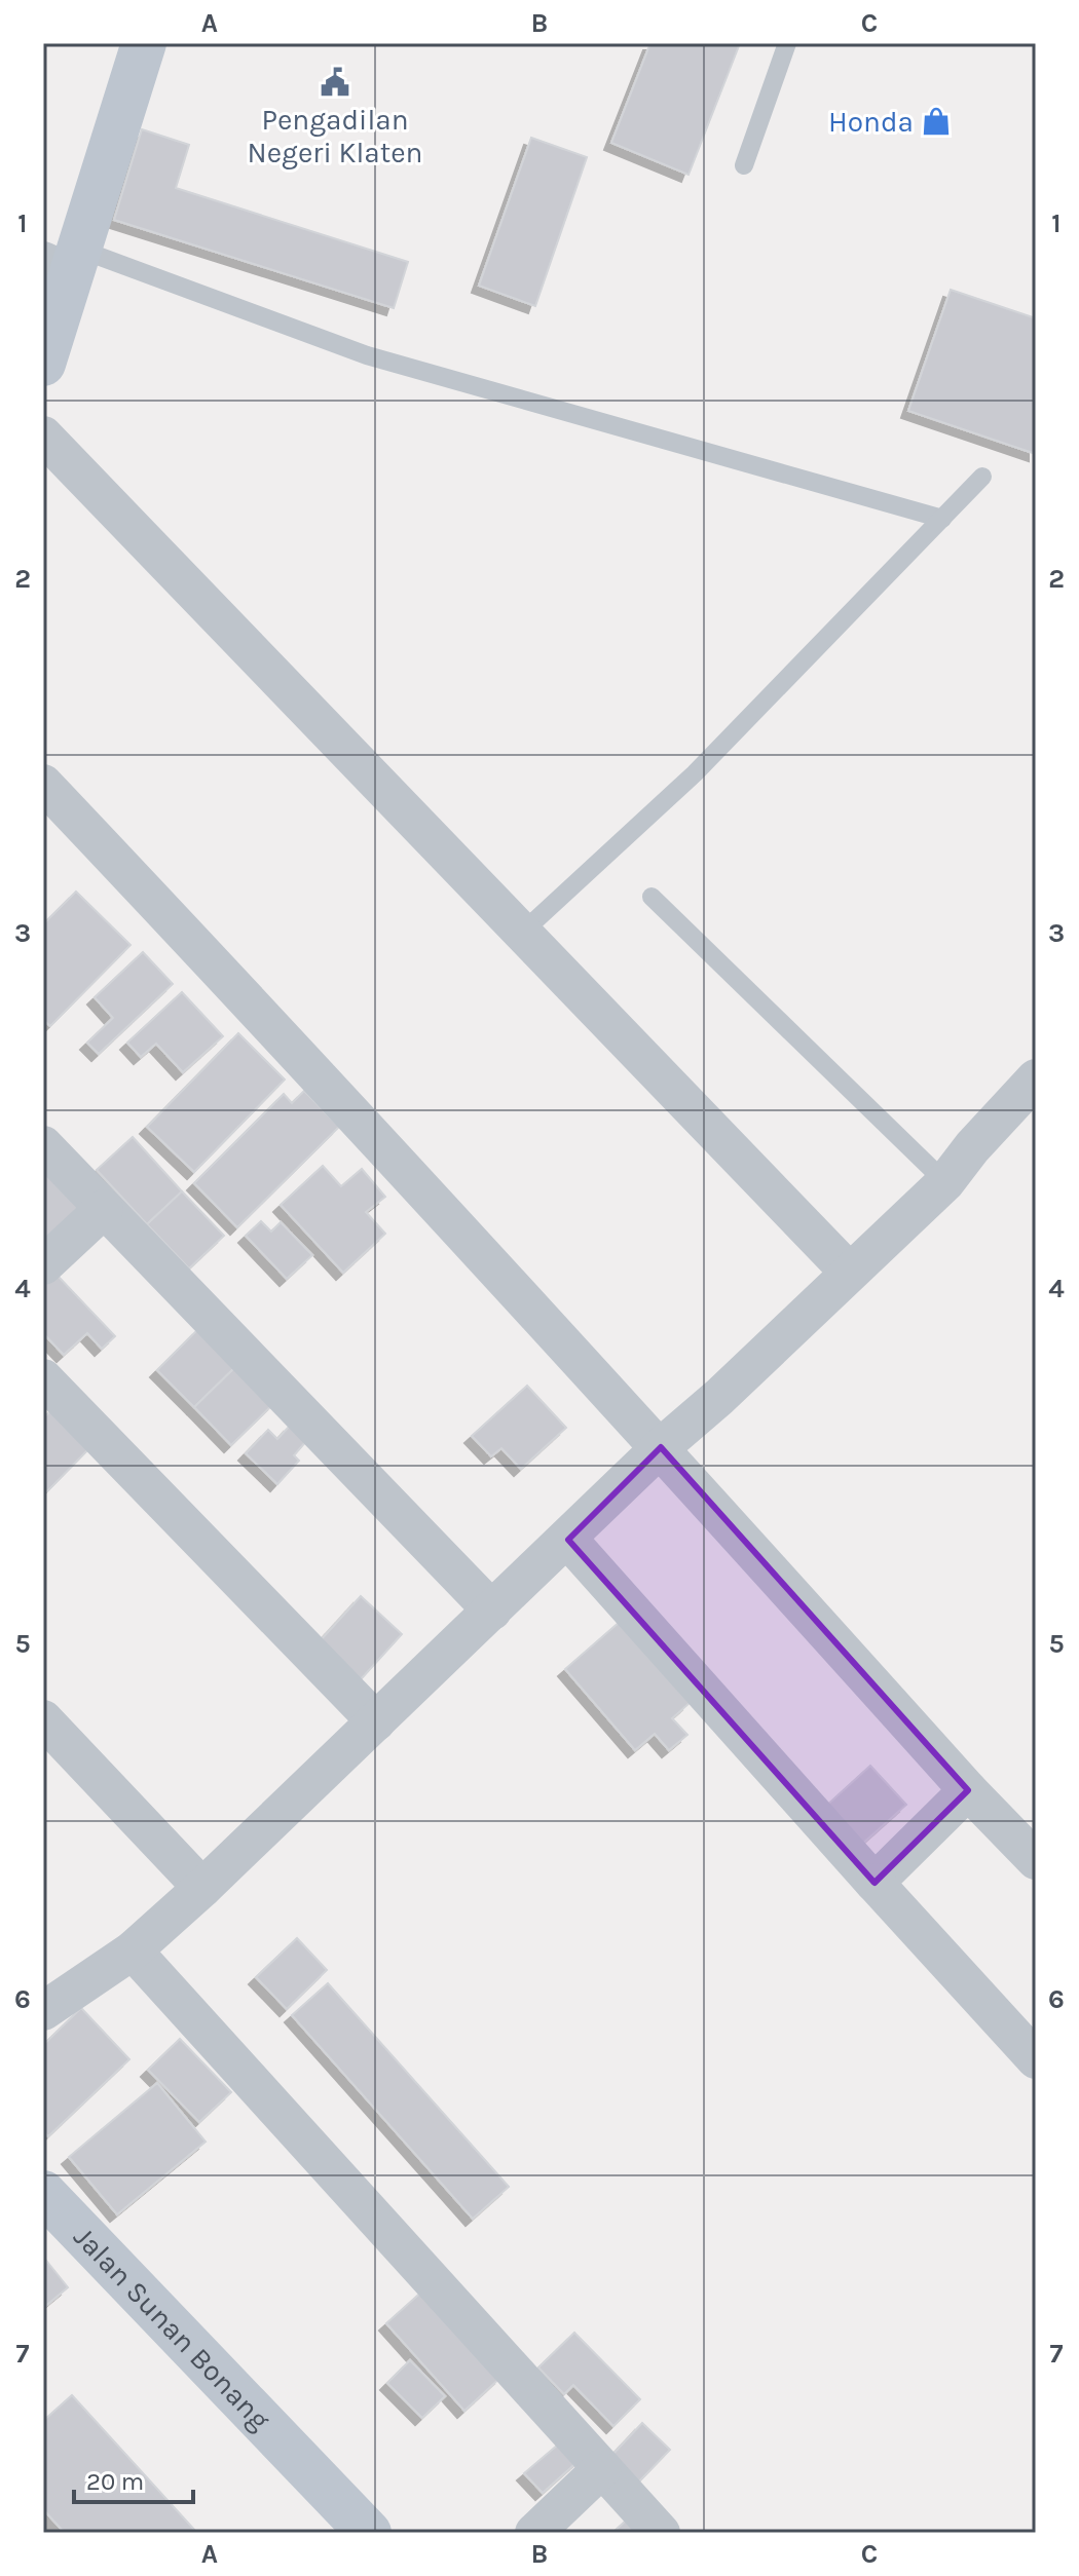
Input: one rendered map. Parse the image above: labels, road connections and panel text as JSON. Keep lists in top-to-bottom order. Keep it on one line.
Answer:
{"streets":{"street":["Jalan Sunan Bonang"]},"places":{"public building":["Pengadilan Negeri Klaten"],"shop":["Honda"]},"scale_bar":"20 m","grid":{"columns":["A","B","C"],"rows":["1","2","3","4","5","6","7"]}}
